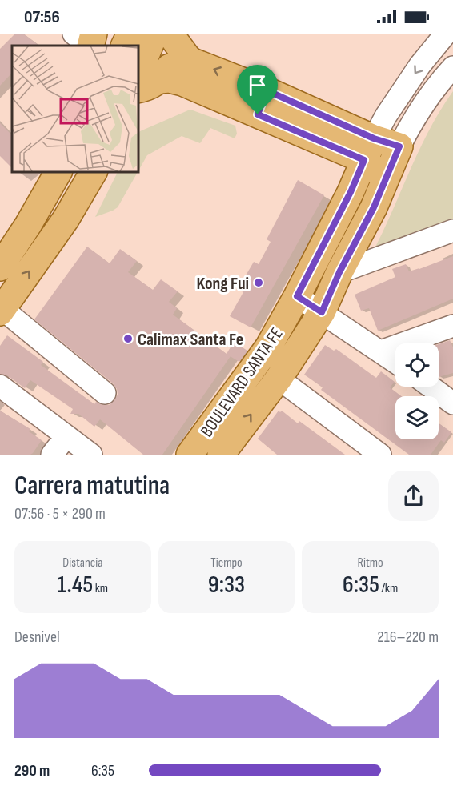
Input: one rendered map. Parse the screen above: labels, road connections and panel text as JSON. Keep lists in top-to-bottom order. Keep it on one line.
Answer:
{"streets":{"main road":["BOULEVARD SANTA FE"]},"places":["Kong Fui","Calimax Santa Fe"],"page":{"status":"07:56","heading":["Carrera matutina","07:56 · 5 × 290 m"],"stats":[["Distancia","1.45 km"],["Tiempo","9:33"],["Ritmo","6:35 /km"]],"chart":["Desnivel","216–220 m"],"list":[{"name":"290 m","note":"6:35"}]}}
